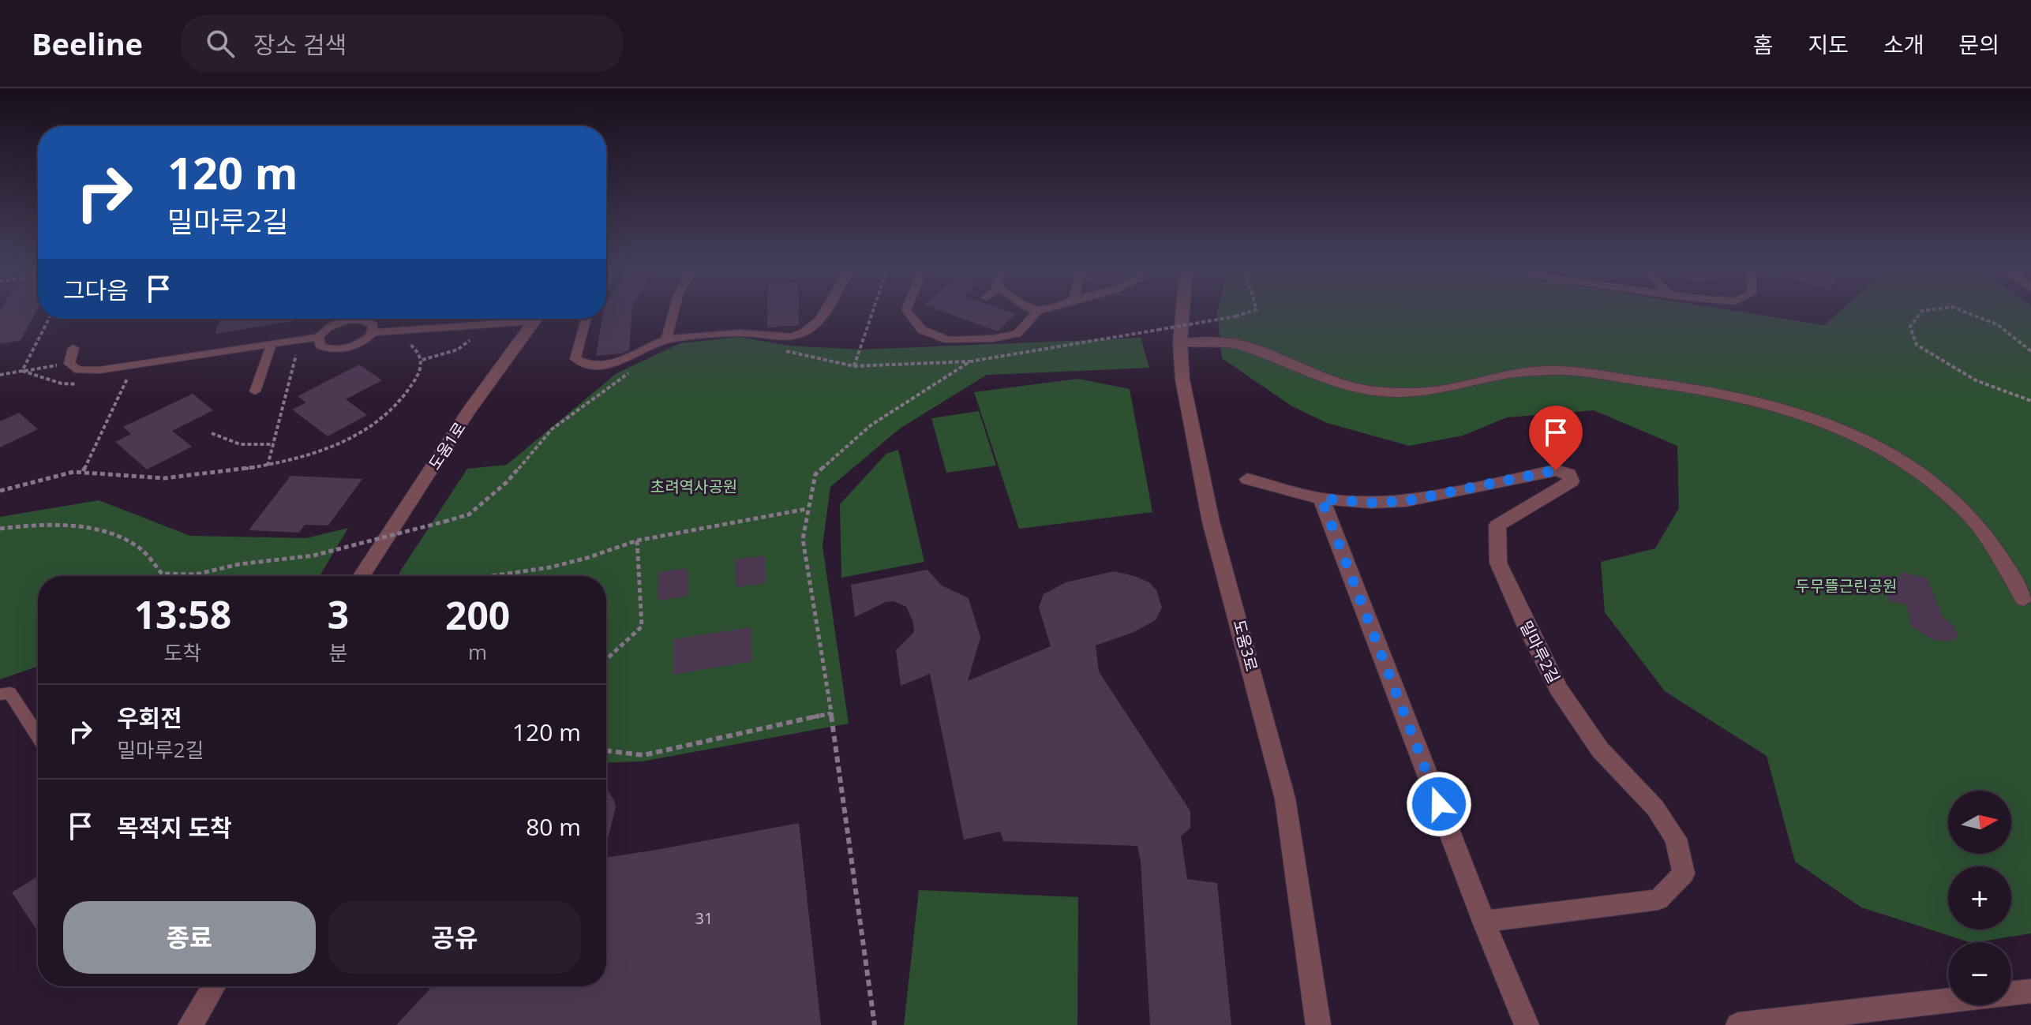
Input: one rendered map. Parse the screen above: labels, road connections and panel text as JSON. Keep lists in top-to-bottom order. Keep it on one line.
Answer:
{"streets":{"street":["도움1로","도움3로","밀마루2길"]},"parks":["초려역사공원","두무뜰근린공원"],"house_numbers":["31"],"north":"right","page":{"header":"Beeline","search":"장소 검색","nav":["홈","지도","소개","문의"],"turn":["120 m","밀마루2길"],"then":"그다음","eta":["13:58","도착","3","분","200","m"],"list":[{"name":"우회전","note":"밀마루2길","value":"120 m"},{"name":"목적지 도착","value":"80 m"}],"map_buttons":["+","−"],"buttons":["종료","공유"]}}
